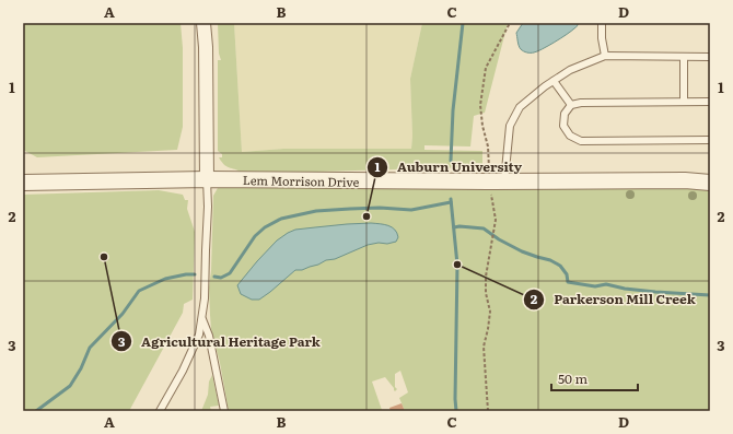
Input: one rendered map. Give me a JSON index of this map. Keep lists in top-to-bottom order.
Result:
{
  "streets": {
    "street": ["Lem Morrison Drive"]
  },
  "places": ["Auburn University", "Agricultural Heritage Park", "Parkerson Mill Creek"],
  "scale_bar": "50 m",
  "grid": {
    "columns": [
      "A",
      "B",
      "C",
      "D"
    ],
    "rows": ["1", "2", "3"]
  }
}
